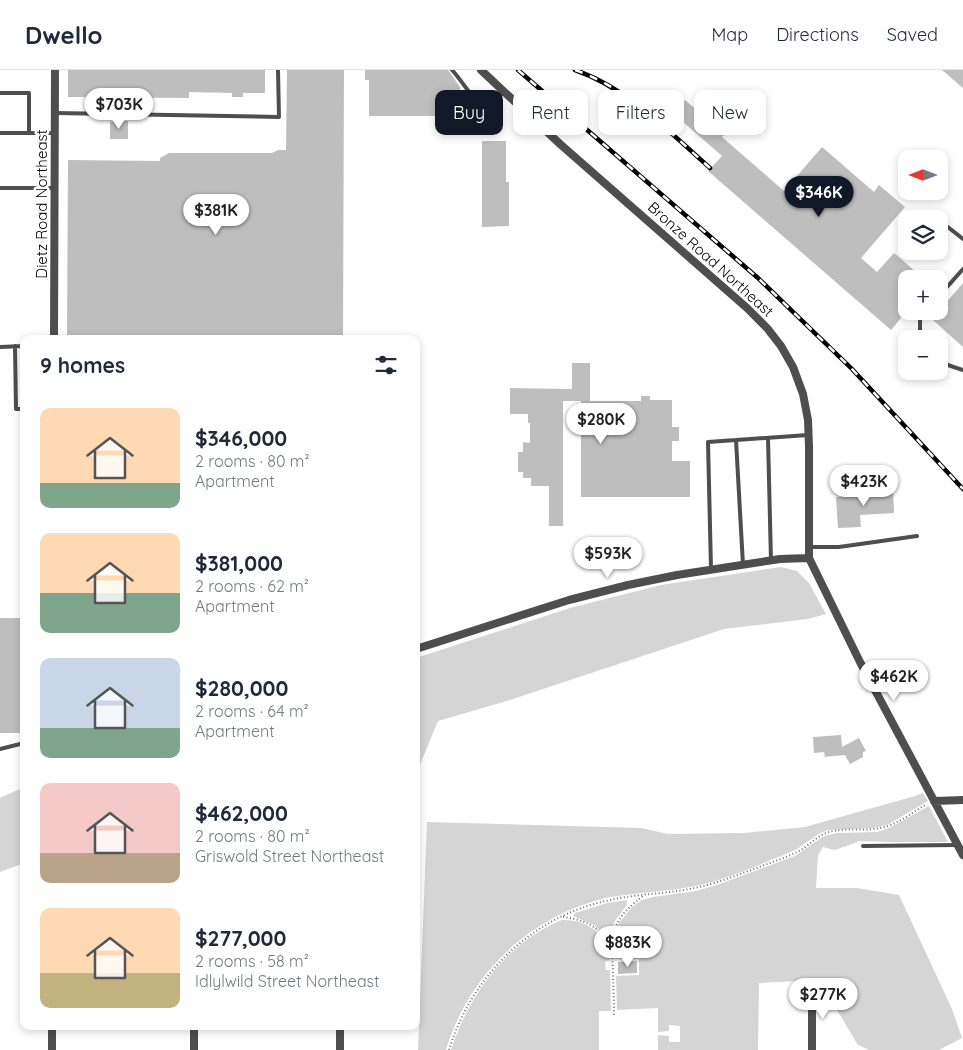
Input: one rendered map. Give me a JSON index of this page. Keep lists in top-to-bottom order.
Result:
{
  "streets": {
    "street": ["Dietz Road Northeast", "Bronze Road Northeast"]
  },
  "north": "left",
  "page": {
    "header": "Dwello",
    "nav": ["Map", "Directions", "Saved"],
    "price": [
      "$703K",
      "$346K",
      "$381K",
      "$280K",
      "$423K",
      "$593K",
      "$462K",
      "$883K",
      "$277K"
    ],
    "chip": [
      "Buy",
      "Rent",
      "Filters",
      "New"
    ],
    "map_buttons": ["+", "−"],
    "heading": "9 homes",
    "list": [
      {
        "name": "$346,000",
        "note": "2 rooms · 80 m² · Apartment"
      },
      {
        "name": "$381,000",
        "note": "2 rooms · 62 m² · Apartment"
      },
      {
        "name": "$280,000",
        "note": "2 rooms · 64 m² · Apartment"
      },
      {
        "name": "$462,000",
        "note": "2 rooms · 80 m² · Griswold Street Northeast"
      },
      {
        "name": "$277,000",
        "note": "2 rooms · 58 m² · Idlylwild Street Northeast"
      }
    ]
  }
}
